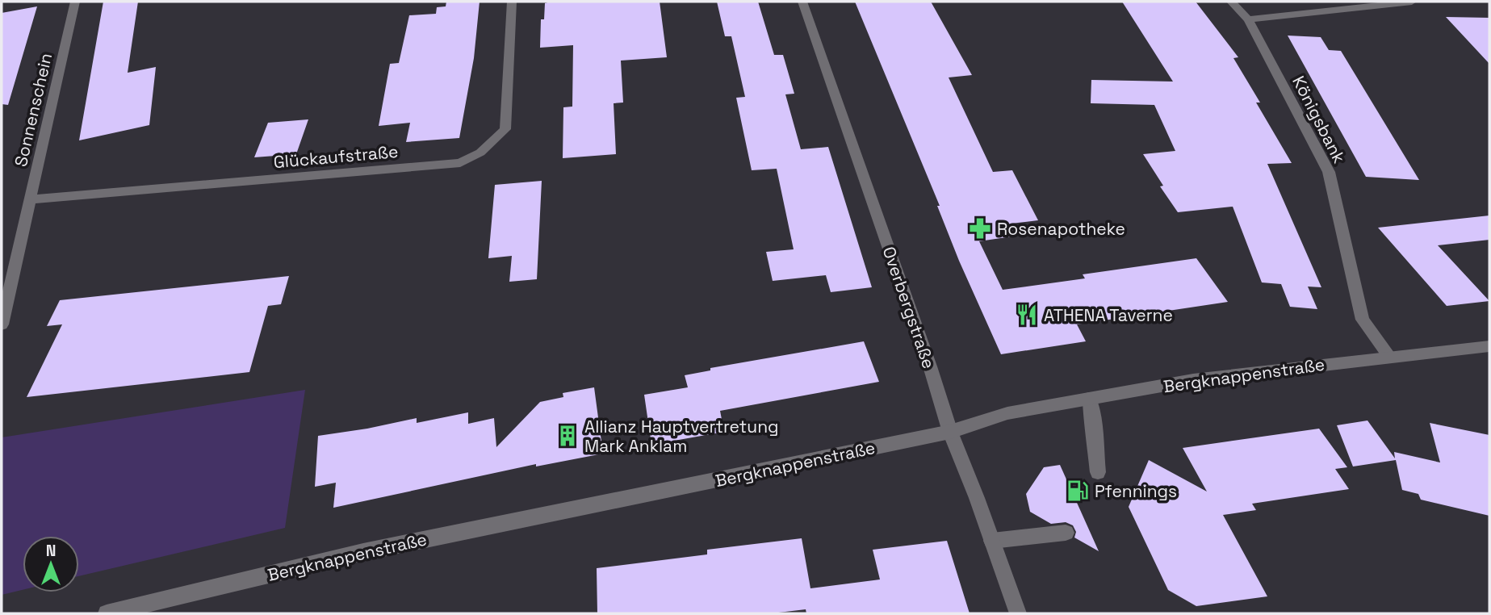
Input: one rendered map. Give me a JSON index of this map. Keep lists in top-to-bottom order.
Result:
{
  "streets": {
    "street": [
      "Sonnenschein",
      "Königsbank",
      "Glückaufstraße",
      "Overbergstraße",
      "Bergknappenstraße"
    ]
  },
  "crossings": [
    ["Sonnenschein", "Glückaufstraße"],
    ["Königsbank", "Bergknappenstraße"],
    ["Overbergstraße", "Bergknappenstraße"]
  ],
  "places": {
    "pharmacy": ["Rosenapotheke"],
    "restaurant": ["ATHENA Taverne"],
    "building": ["Allianz Hauptvertretung Mark Anklam"],
    "fuel station": ["Pfennings"]
  },
  "north": "top"
}
